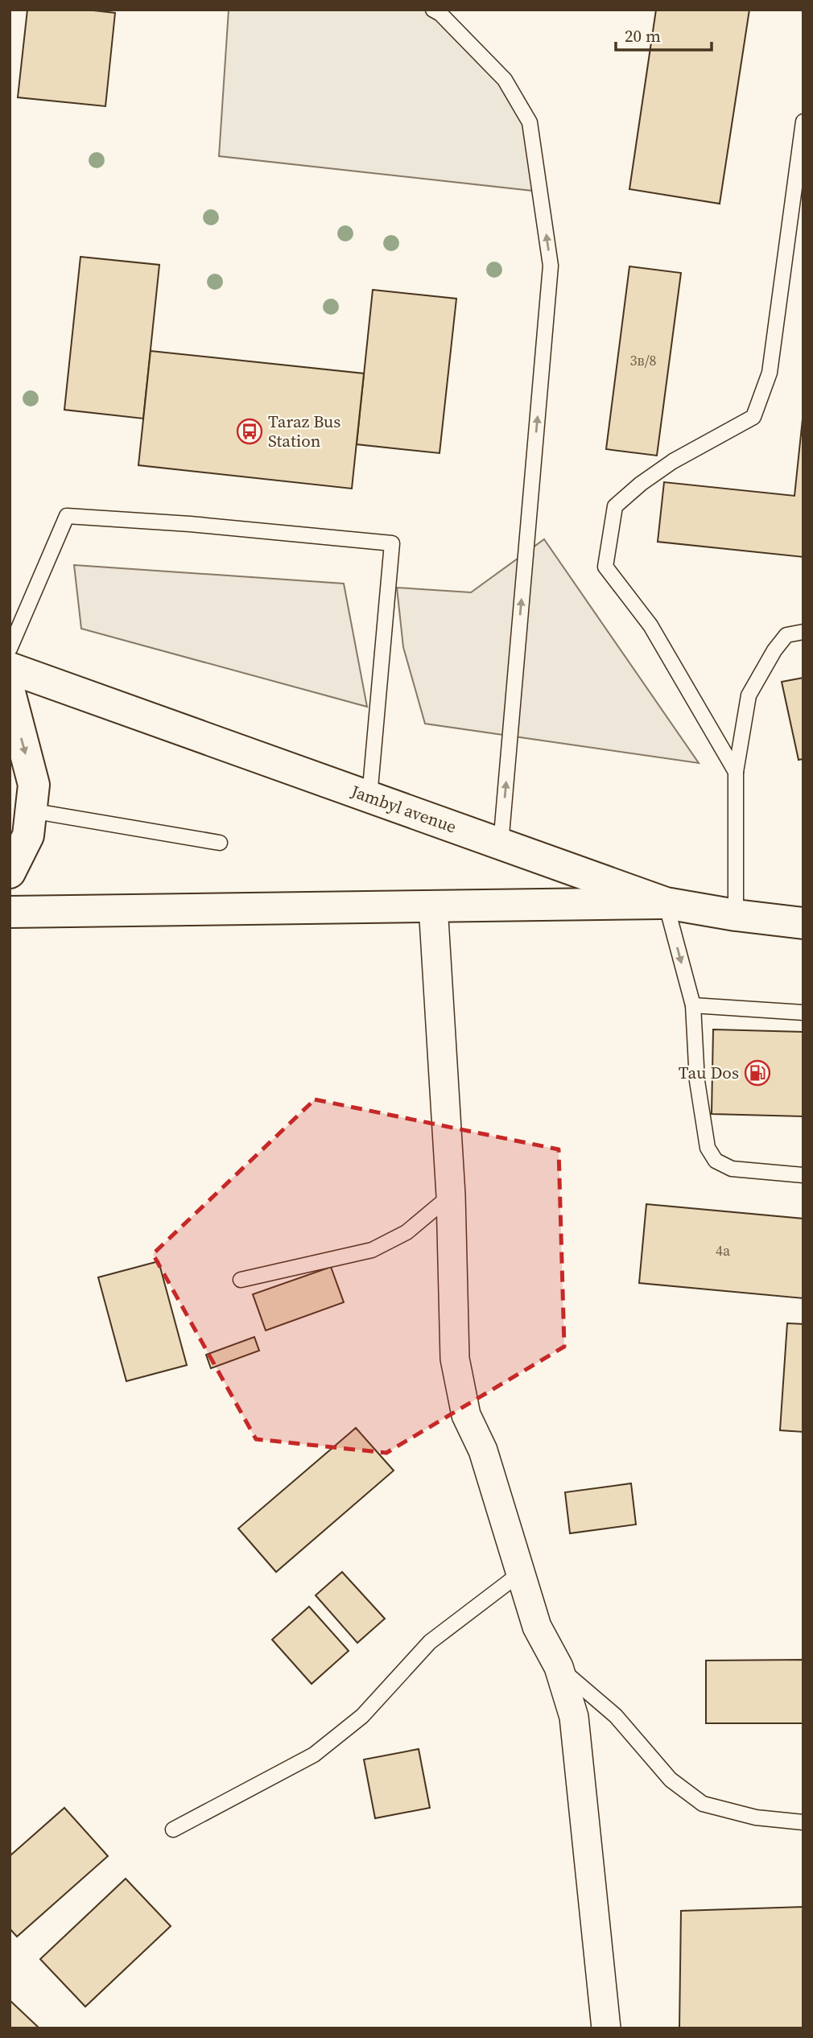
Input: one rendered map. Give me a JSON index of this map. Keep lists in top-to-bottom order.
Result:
{
  "streets": {
    "main road": ["Jambyl avenue"]
  },
  "places": {
    "bus stop": ["Taraz Bus Station"],
    "fuel station": ["Tau Dos"]
  },
  "house_numbers": ["3в/8", "4а"],
  "scale_bar": "20 m"
}
